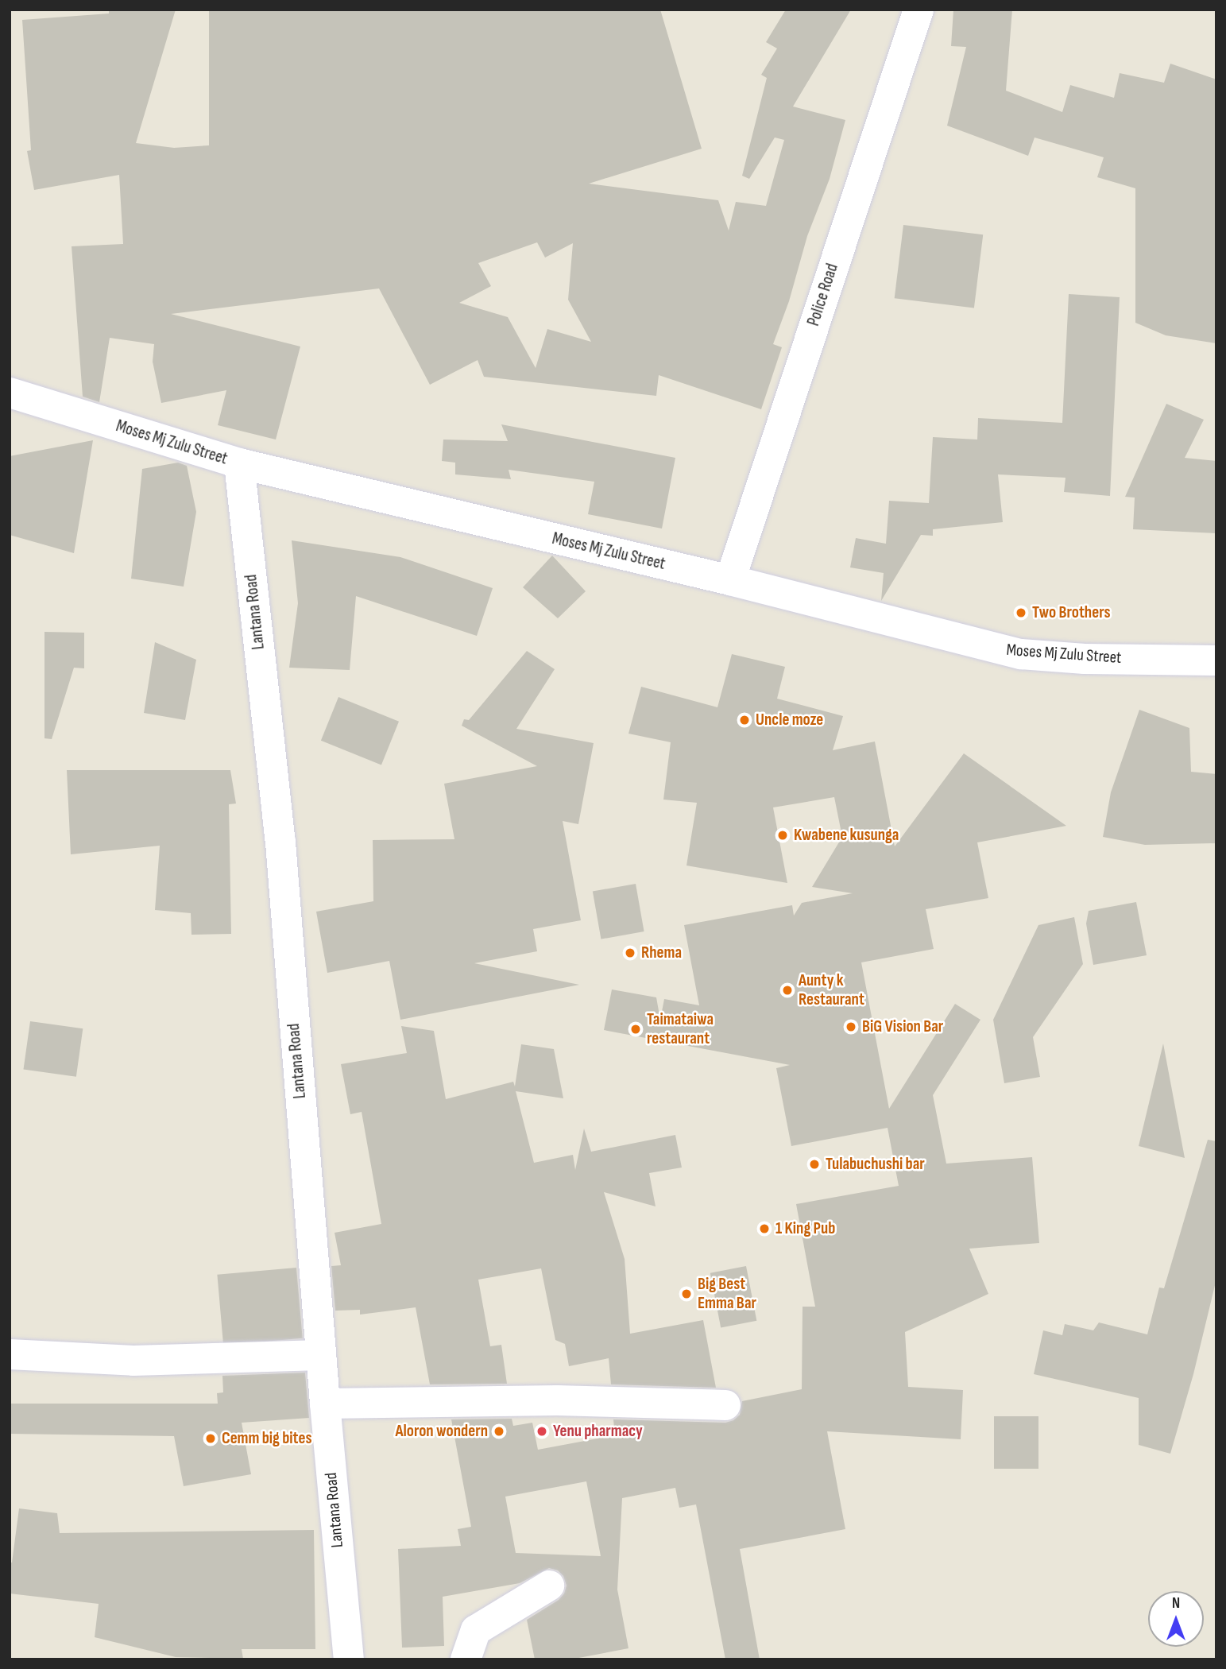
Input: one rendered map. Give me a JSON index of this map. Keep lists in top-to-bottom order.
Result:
{
  "streets": {
    "street": ["Police Road", "Moses Mj Zulu Street", "Lantana Road"]
  },
  "crossings": [
    ["Police Road", "Moses Mj Zulu Street"],
    ["Moses Mj Zulu Street", "Lantana Road"]
  ],
  "places": [
    "Two Brothers",
    "Uncle moze",
    "Kwabene kusunga",
    "Rhema",
    "Aunty k Restaurant",
    "BiG Vision Bar",
    "Taimataiwa restaurant",
    "Tulabuchushi bar",
    "1 King Pub",
    "Big Best Emma Bar",
    "Aloron wondern",
    "Yenu pharmacy",
    "Cemm big bites"
  ],
  "north": "top"
}
